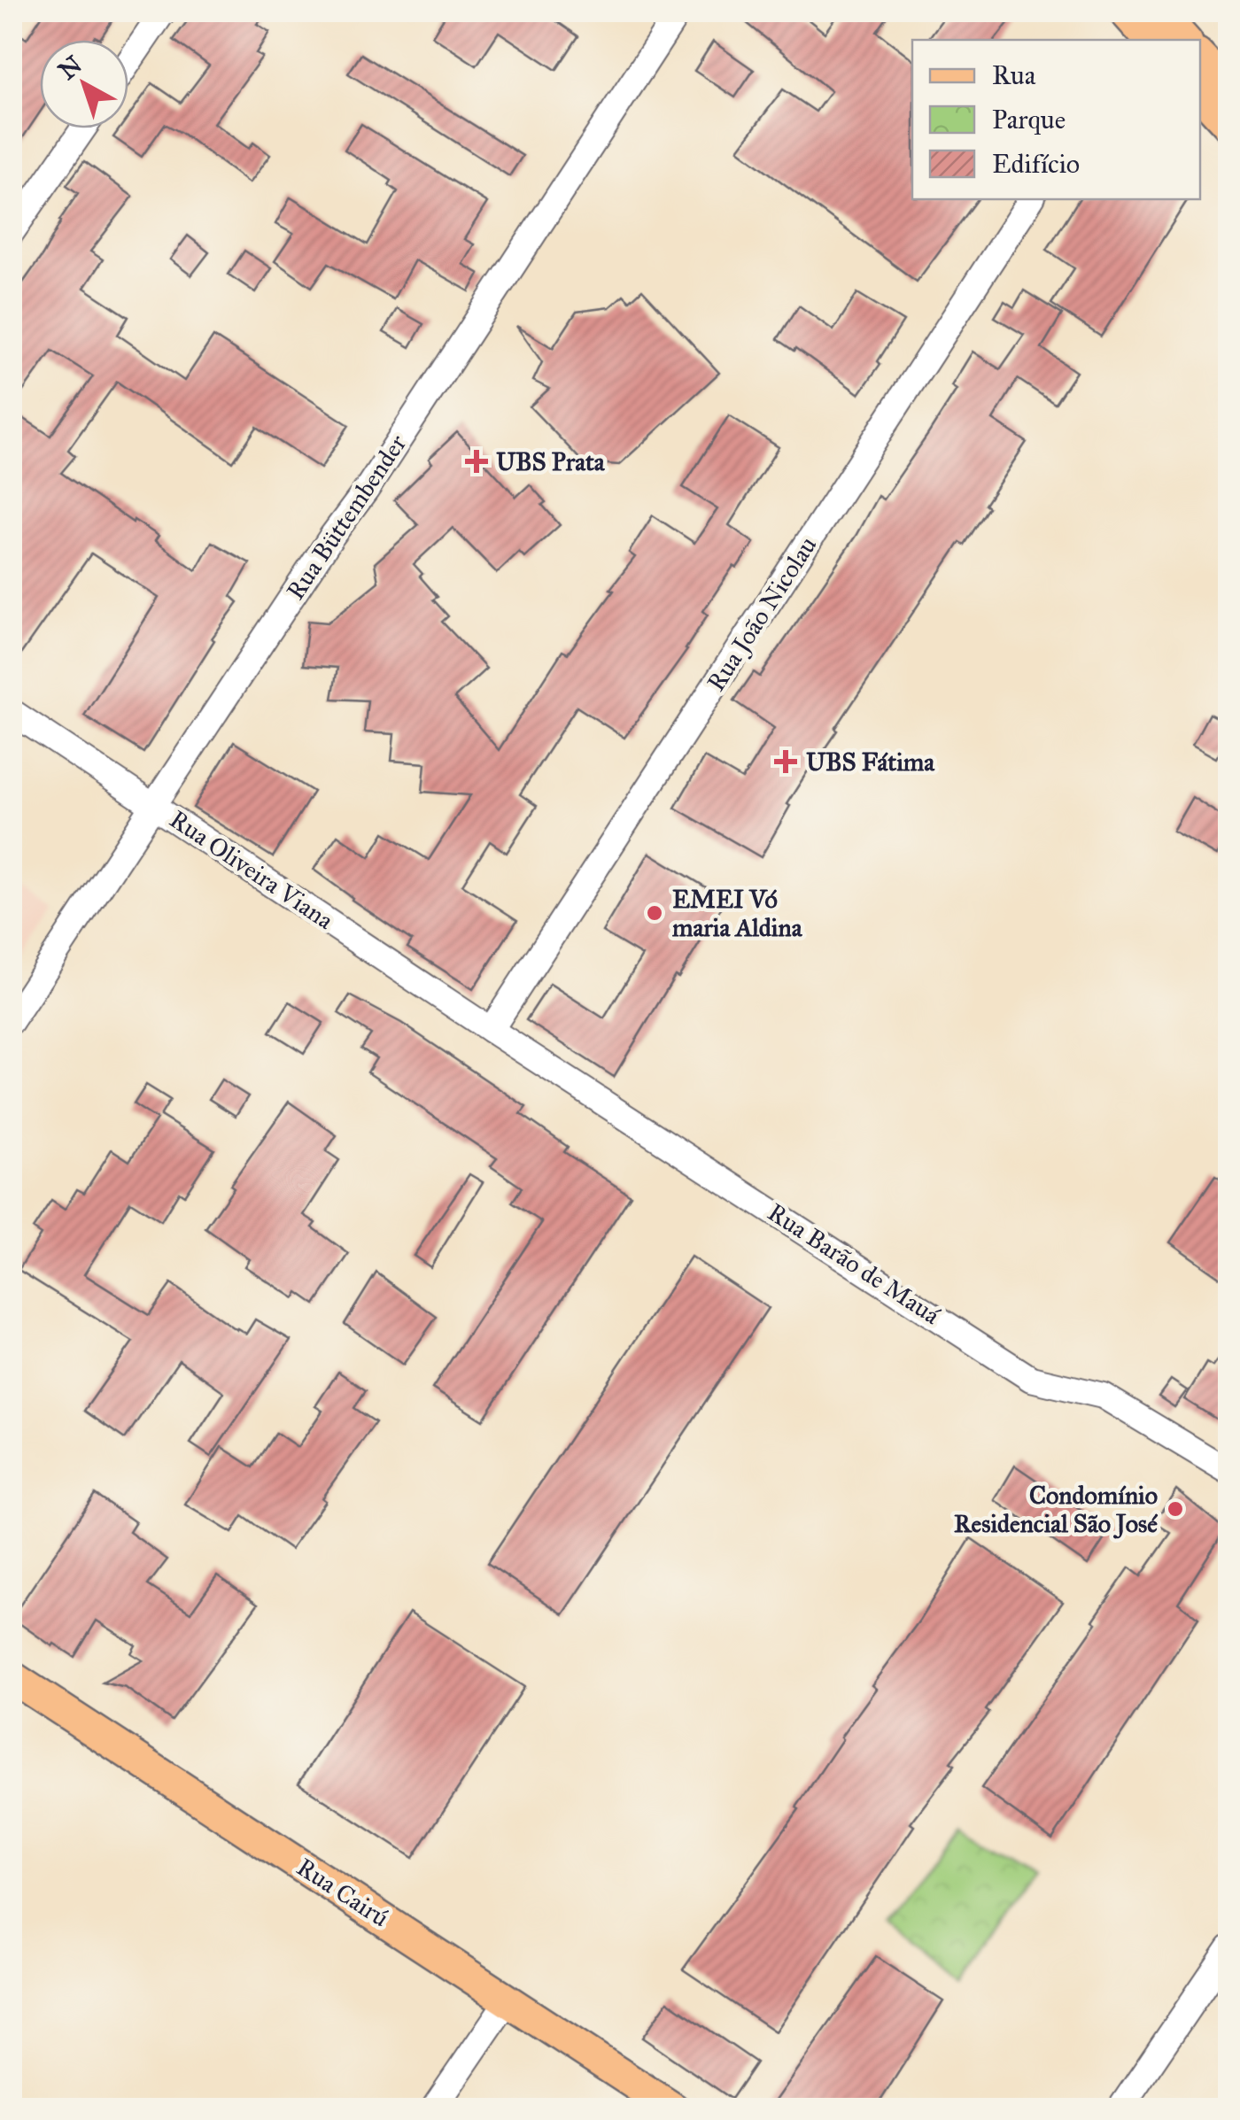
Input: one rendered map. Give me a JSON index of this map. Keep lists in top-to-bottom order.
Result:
{
  "streets": {
    "main road": ["Rua Cairú"],
    "street": [
      "Rua Büttembender",
      "Rua João Nicolau",
      "Rua Oliveira Viana",
      "Rua Barão de Mauá"
    ]
  },
  "crossings": [
    ["Rua Büttembender", "Rua Oliveira Viana"],
    ["Rua João Nicolau", "Rua Oliveira Viana"],
    ["Rua João Nicolau", "Rua Barão de Mauá"],
    ["Rua Oliveira Viana", "Rua Barão de Mauá"]
  ],
  "places": {
    "health": ["UBS Prata", "UBS Fátima"],
    "other": ["EMEI Vó maria Aldina", "Condomínio Residencial São José"]
  },
  "legend": ["Rua", "Parque", "Edifício"],
  "north": "top left"
}
